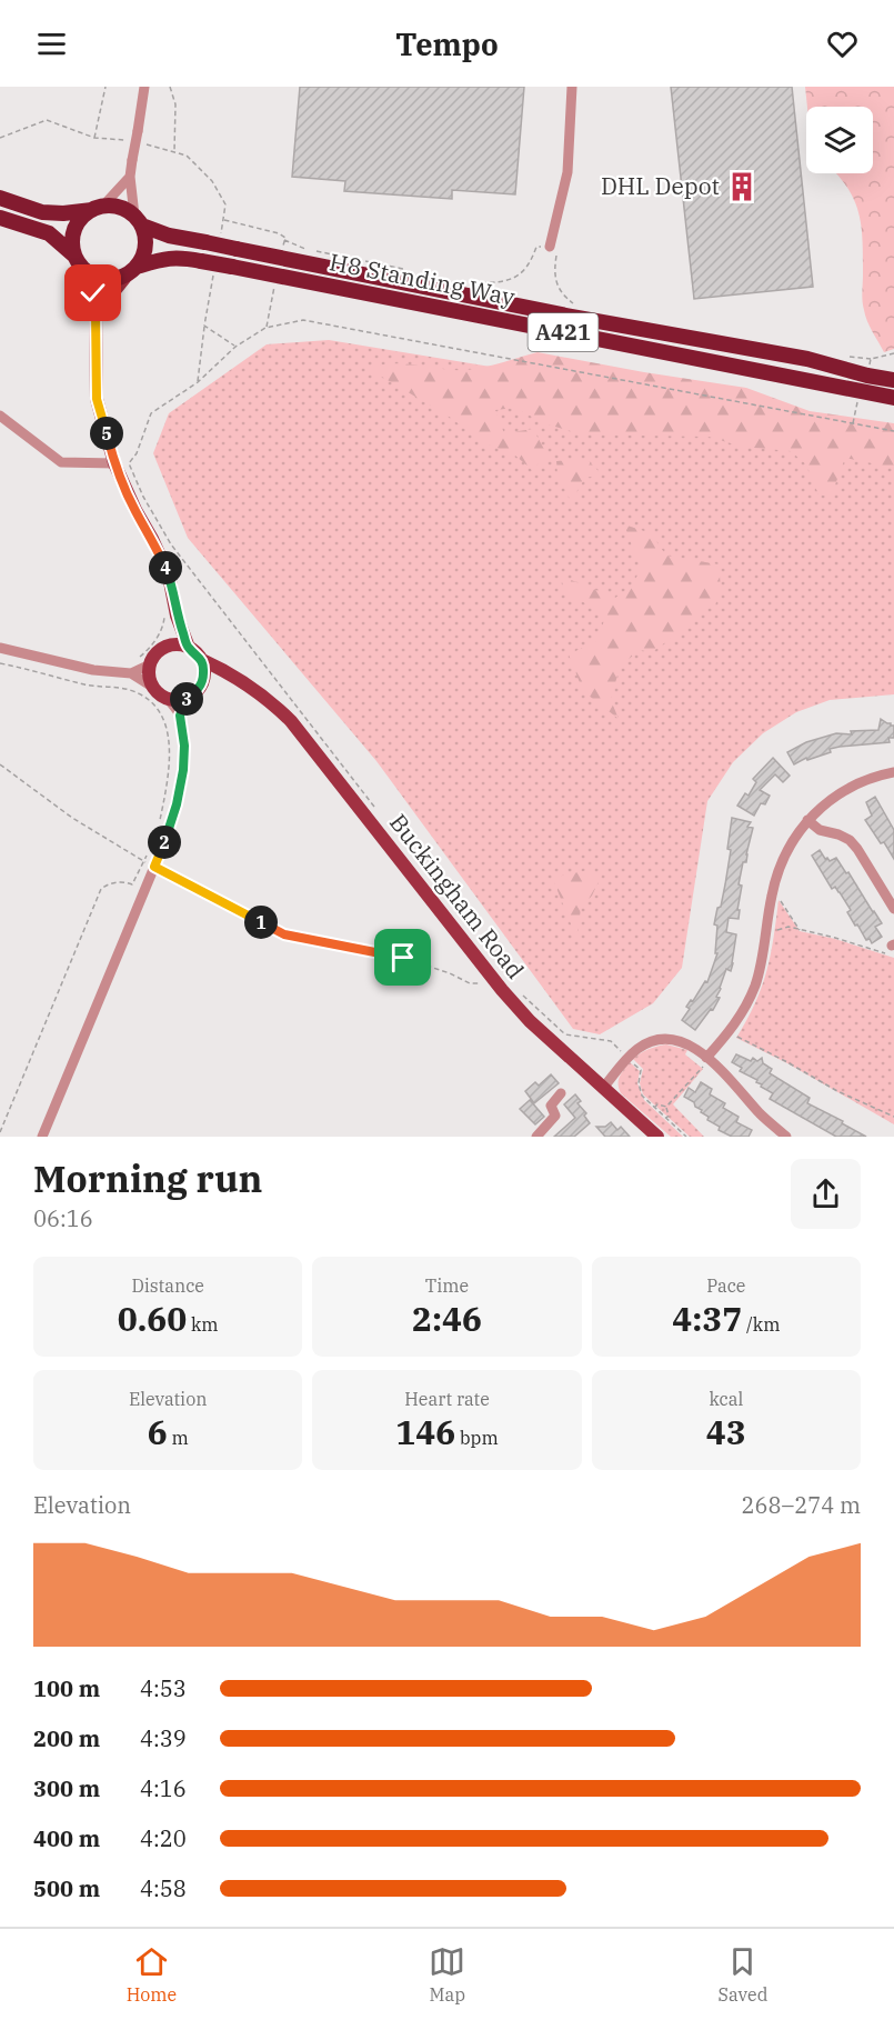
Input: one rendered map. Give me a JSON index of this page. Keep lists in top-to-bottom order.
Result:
{
  "streets": {
    "highway": ["H8 Standing Way", "A421"],
    "main road": ["Buckingham Road"]
  },
  "crossings": [
    ["H8 Standing Way", "A421"]
  ],
  "places": {
    "building": ["DHL Depot"]
  },
  "page": {
    "header": "Tempo",
    "pins": [
      "5",
      "4",
      "3",
      "2",
      "1"
    ],
    "heading": ["Morning run", "06:16"],
    "stats": [
      ["Distance", "0.60 km"],
      ["Time", "2:46"],
      ["Pace", "4:37 /km"],
      ["Elevation", "6 m"],
      ["Heart rate", "146 bpm"],
      ["kcal", "43"]
    ],
    "chart": ["Elevation", "268–274 m"],
    "list": [
      {
        "name": "100 m",
        "note": "4:53"
      },
      {
        "name": "200 m",
        "note": "4:39"
      },
      {
        "name": "300 m",
        "note": "4:16"
      },
      {
        "name": "400 m",
        "note": "4:20"
      },
      {
        "name": "500 m",
        "note": "4:58"
      }
    ],
    "tabs": ["Home", "Map", "Saved"]
  }
}
